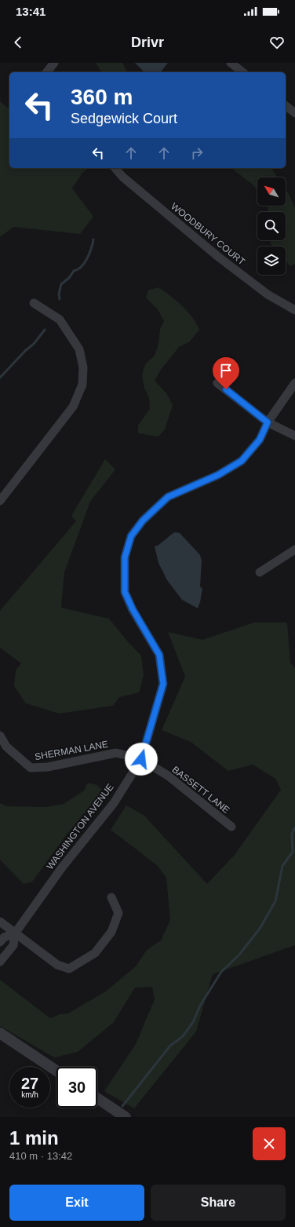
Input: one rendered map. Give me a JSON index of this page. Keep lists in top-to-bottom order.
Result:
{
  "streets": {
    "street": [
      "WOODBURY COURT",
      "SHERMAN LANE",
      "BASSETT LANE",
      "WASHINGTON AVENUE"
    ]
  },
  "crossings": [
    ["SHERMAN LANE", "BASSETT LANE"],
    ["SHERMAN LANE", "WASHINGTON AVENUE"],
    ["BASSETT LANE", "WASHINGTON AVENUE"]
  ],
  "north": "top left",
  "page": {
    "status": "13:41",
    "header": "Drivr",
    "turn": ["360 m", "Sedgewick Court"],
    "speed": "27 km/h",
    "limit": "30",
    "heading": ["1 min", "410 m · 13:42"],
    "buttons": ["Exit", "Share"]
  }
}
